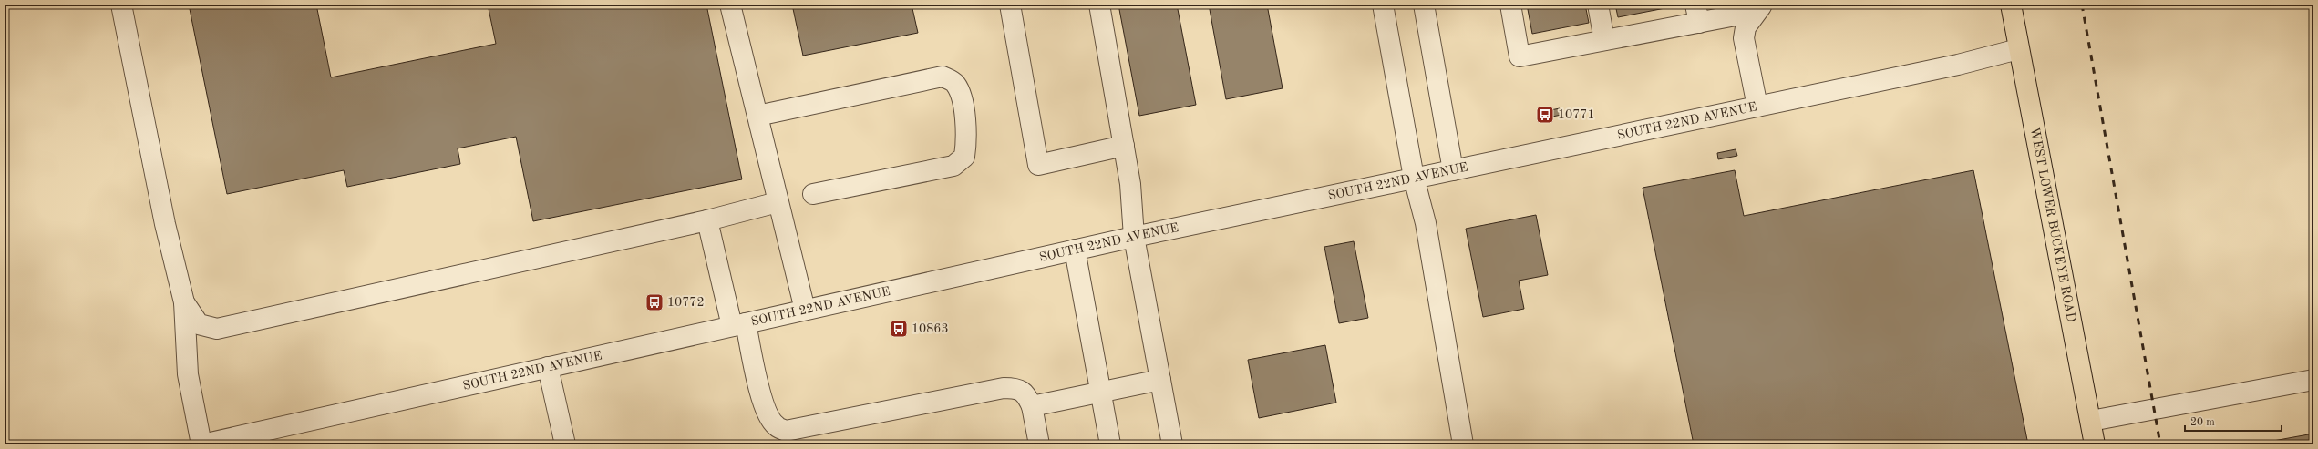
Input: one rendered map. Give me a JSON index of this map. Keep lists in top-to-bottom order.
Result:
{
  "streets": {
    "main road": ["WEST LOWER BUCKEYE ROAD"],
    "street": ["SOUTH 22ND AVENUE"]
  },
  "crossings": [
    ["SOUTH 22ND AVENUE", "WEST LOWER BUCKEYE ROAD"]
  ],
  "places": {
    "bus stop": ["10771", "10772", "10863"]
  },
  "scale_bar": "20 m"
}
